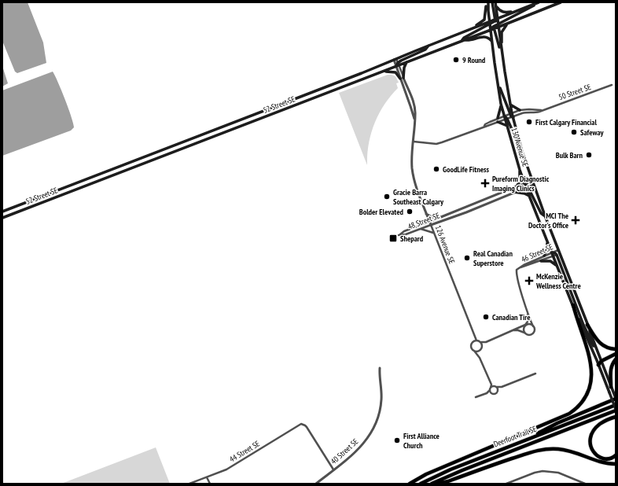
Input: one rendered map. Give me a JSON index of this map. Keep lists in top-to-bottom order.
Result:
{
  "streets": {
    "highway": ["Deerfoot Trail SE"],
    "main road": ["52 Street SE", "130 Avenue SE"],
    "street": [
      "50 Street SE",
      "48 Street SE",
      "126 Avenue SE",
      "46 Street SE",
      "44 Street SE",
      "40 Street SE"
    ]
  },
  "crossings": [
    ["50 Street SE", "130 Avenue SE"],
    ["50 Street SE", "126 Avenue SE"],
    ["52 Street SE", "126 Avenue SE"],
    ["130 Avenue SE", "48 Street SE"],
    ["130 Avenue SE", "46 Street SE"],
    ["130 Avenue SE", "Deerfoot Trail SE"],
    ["48 Street SE", "126 Avenue SE"],
    ["44 Street SE", "40 Street SE"]
  ],
  "places": {
    "other": [
      "9 Round",
      "First Calgary Financial",
      "Safeway",
      "Bulk Barn",
      "GoodLife Fitness",
      "Gracie Barra Southeast Calgary",
      "Bolder Elevated",
      "Real Canadian Superstore",
      "Canadian Tire",
      "First Alliance Church"
    ],
    "health": ["Pureform Diagnostic Imaging Clinics", "MCI The Doctor's Office", "McKenzie Wellness Centre"],
    "transit": ["Shepard"]
  }
}
